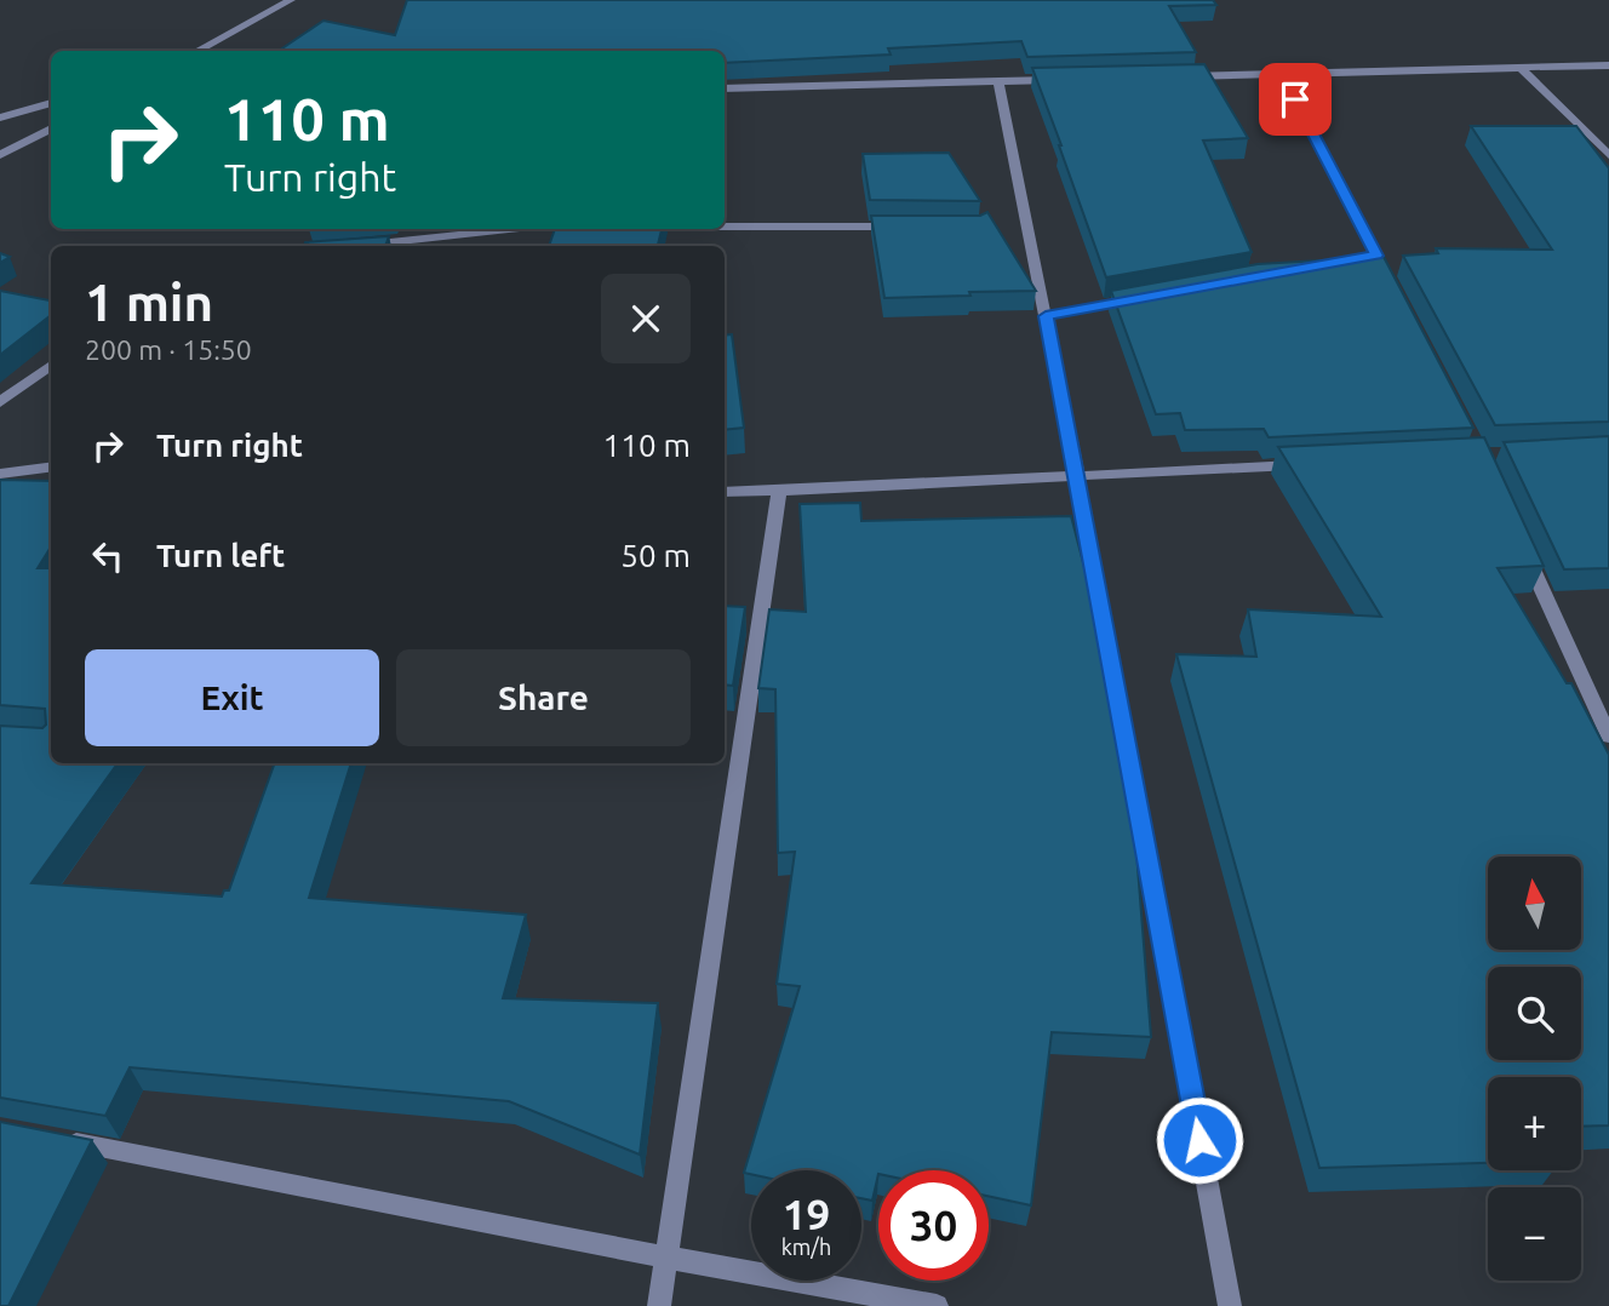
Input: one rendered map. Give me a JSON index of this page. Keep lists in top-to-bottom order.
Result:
{
  "north": "top",
  "page": {
    "turn": ["110 m", "Turn right"],
    "heading": ["1 min", "200 m · 15:50"],
    "list": [
      {
        "name": "Turn right",
        "value": "110 m"
      },
      {
        "name": "Turn left",
        "value": "50 m"
      }
    ],
    "buttons": ["Exit", "Share"],
    "map_buttons": ["+", "−"],
    "speed": "19 km/h",
    "limit": "30"
  }
}
